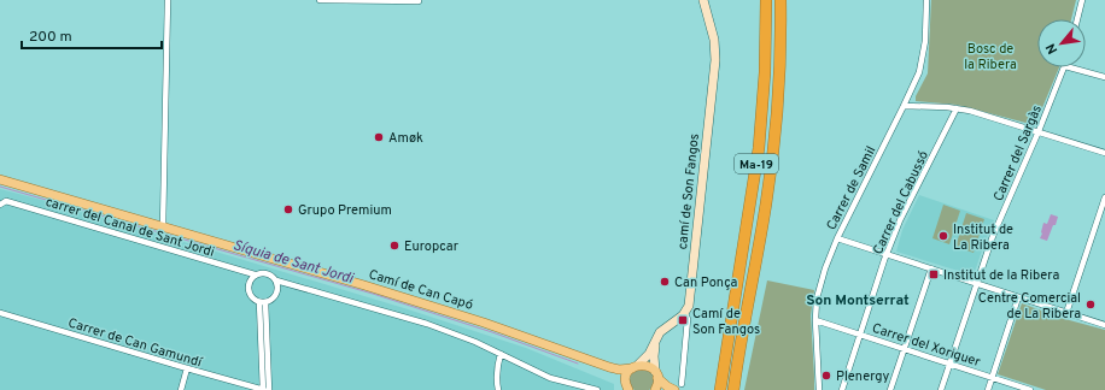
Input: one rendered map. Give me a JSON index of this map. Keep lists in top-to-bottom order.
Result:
{
  "streets": {
    "highway": ["Ma-19"],
    "main road": ["Camí de Can Capó"],
    "street": [
      "Carrer del Sargàs",
      "Carrer de Samil",
      "camí de Son Fangos",
      "Carrer del Cabussó",
      "carrer del Canal de Sant Jordi",
      "Carrer de Can Gamundí",
      "Carrer del Xoriguer"
    ]
  },
  "crossings": [
    ["Carrer del Sargàs", "Carrer del Xoriguer"],
    ["Carrer de Samil", "Carrer del Xoriguer"],
    ["Carrer del Cabussó", "Carrer del Xoriguer"]
  ],
  "districts": ["Son Montserrat"],
  "water": ["Síquia de Sant Jordi"],
  "parks": ["Bosc de la Ribera"],
  "places": {
    "other": [
      "Amøk",
      "Grupo Premium",
      "Institut de La Ribera",
      "Europcar",
      "Can Ponça",
      "Centre Comercial de La Ribera",
      "Plenergy"
    ],
    "transit": ["Institut de la Ribera", "Camí de Son Fangos"]
  },
  "scale_bar": "200 m",
  "north": "bottom left"
}
